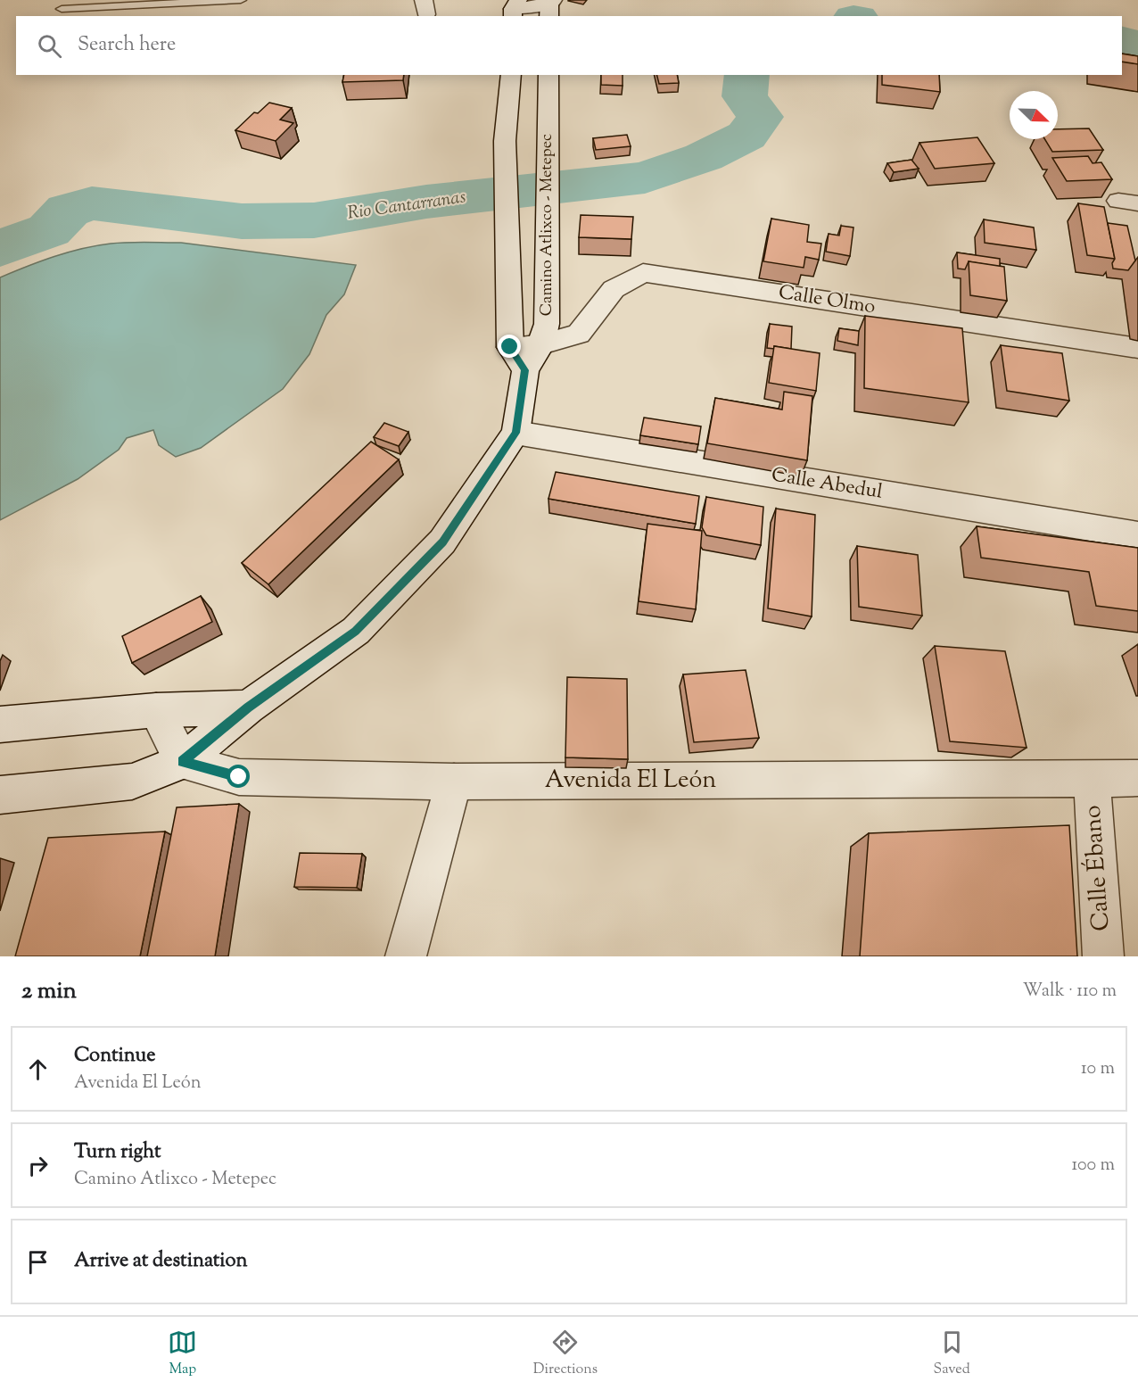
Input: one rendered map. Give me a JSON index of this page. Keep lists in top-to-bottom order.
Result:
{
  "streets": {
    "street": [
      "Camino Atlixco - Metepec",
      "Calle Olmo",
      "Calle Abedul",
      "Avenida El León",
      "Calle Ébano"
    ]
  },
  "crossings": [
    ["Camino Atlixco - Metepec", "Calle Olmo"],
    ["Camino Atlixco - Metepec", "Calle Abedul"],
    ["Camino Atlixco - Metepec", "Avenida El León"],
    ["Avenida El León", "Calle Ébano"]
  ],
  "water": ["Rio Cantarranas"],
  "north": "bottom right",
  "page": {
    "search": "Search here",
    "heading": ["2 min", "Walk · 110 m"],
    "list": [
      ["Continue", "Avenida El León", "10 m"],
      ["Turn right", "Camino Atlixco - Metepec", "100 m"],
      "Arrive at destination"
    ],
    "nav": ["Map", "Directions", "Saved"]
  }
}
